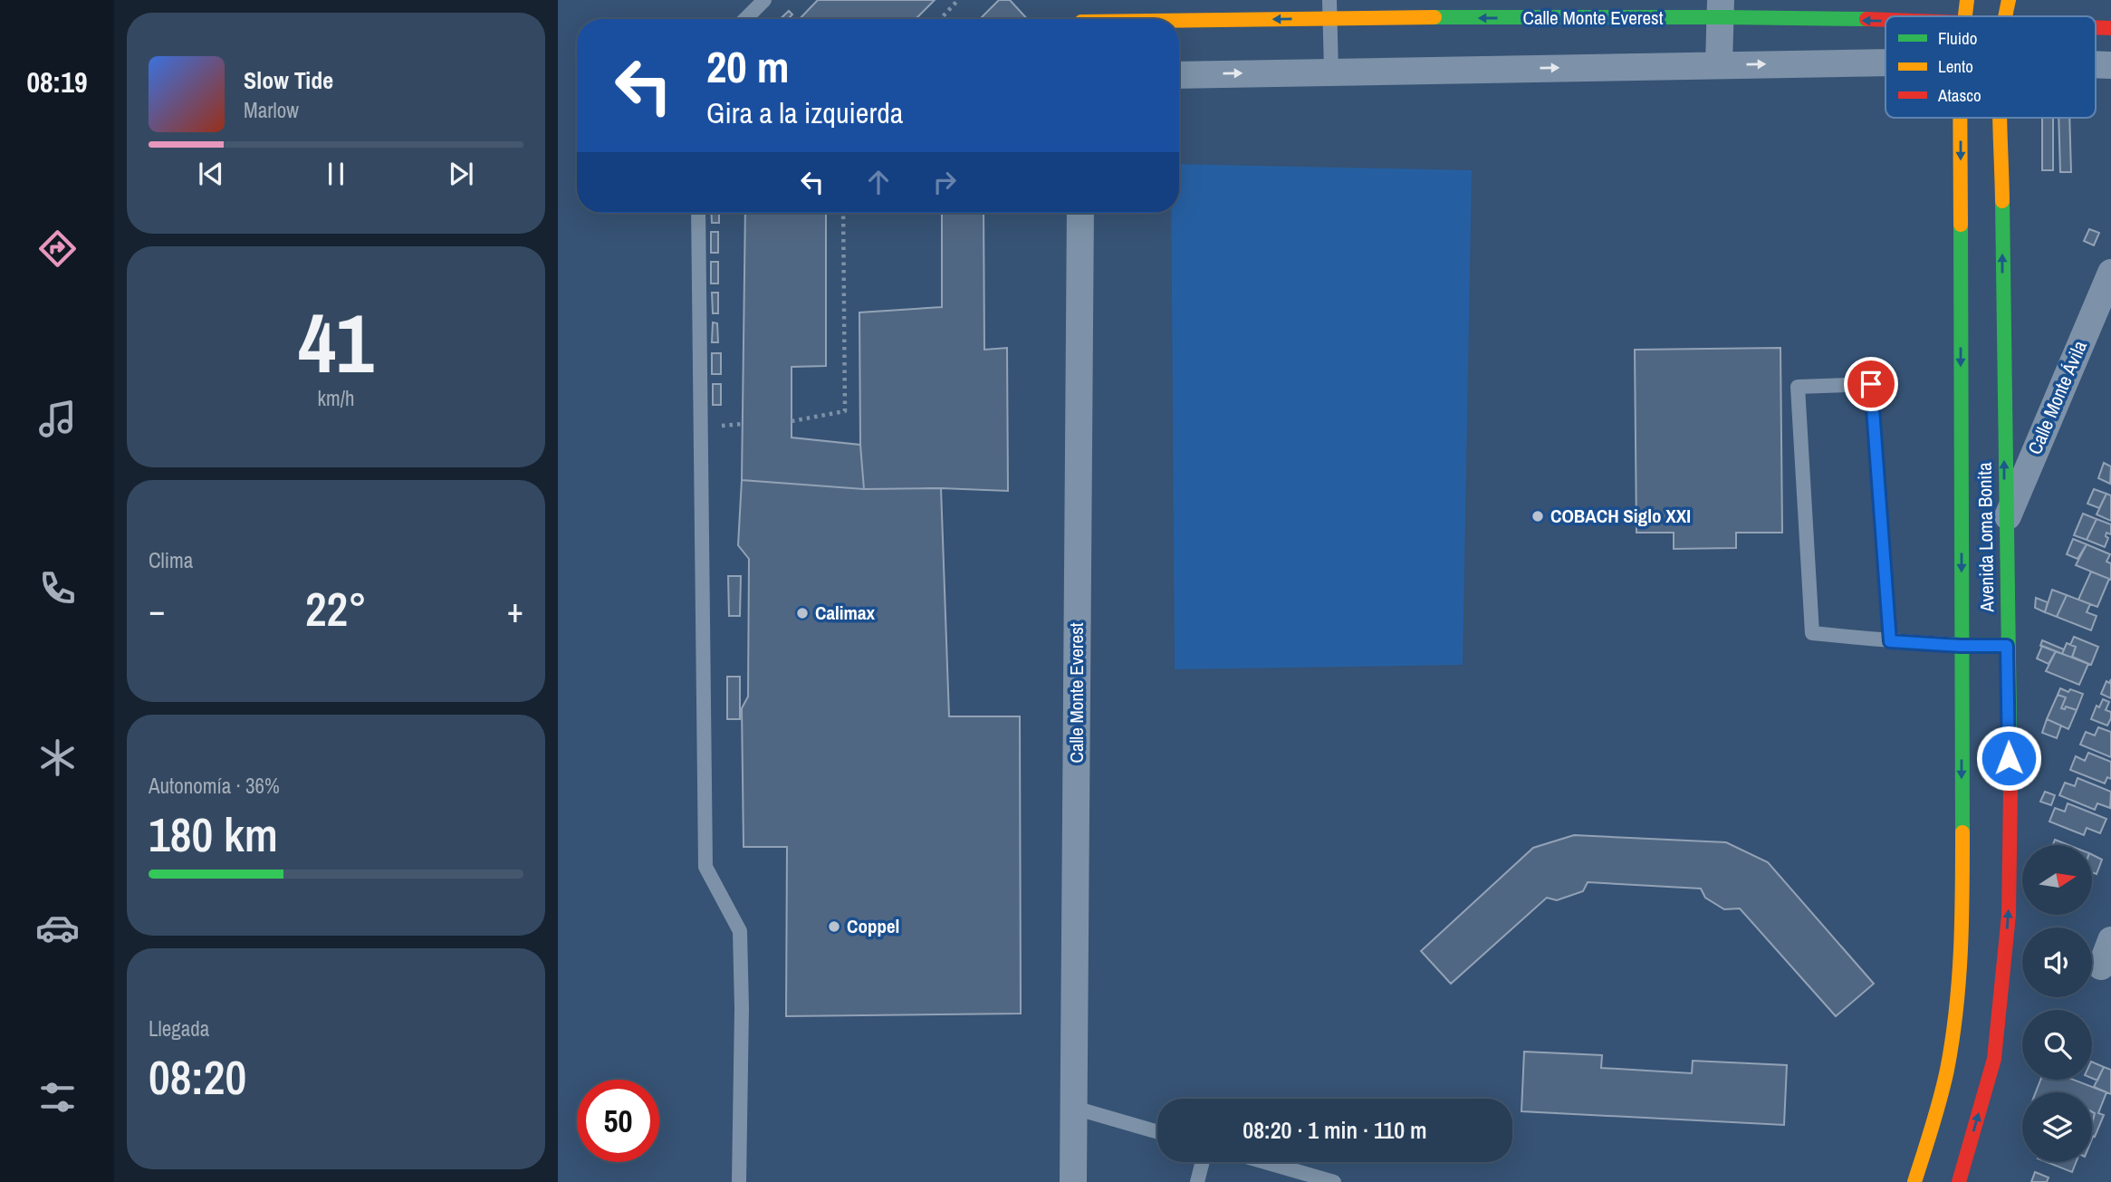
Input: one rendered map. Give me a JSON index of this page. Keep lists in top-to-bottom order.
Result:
{
  "streets": {
    "main road": ["Calle Monte Everest", "Avenida Loma Bonita"],
    "street": ["Calle Monte Ávila"]
  },
  "crossings": [
    ["Calle Monte Ávila", "Avenida Loma Bonita"]
  ],
  "one_way": ["Calle Monte Everest"],
  "places": ["COBACH Siglo XXI", "Calimax", "Coppel"],
  "legend": ["Fluido", "Lento", "Atasco"],
  "north": "right",
  "page": {
    "tabs": "08:19",
    "turn": ["20 m", "Gira a la izquierda"],
    "song": ["Slow Tide", "Marlow"],
    "tile": [
      ["41", "km/h"],
      "Clima",
      ["Autonomía · 36%", "180 km"],
      ["Llegada", "08:20"]
    ],
    "heat": ["−", "22°", "+"],
    "limit": "50",
    "trip": "08:20 · 1 min · 110 m"
  }
}
